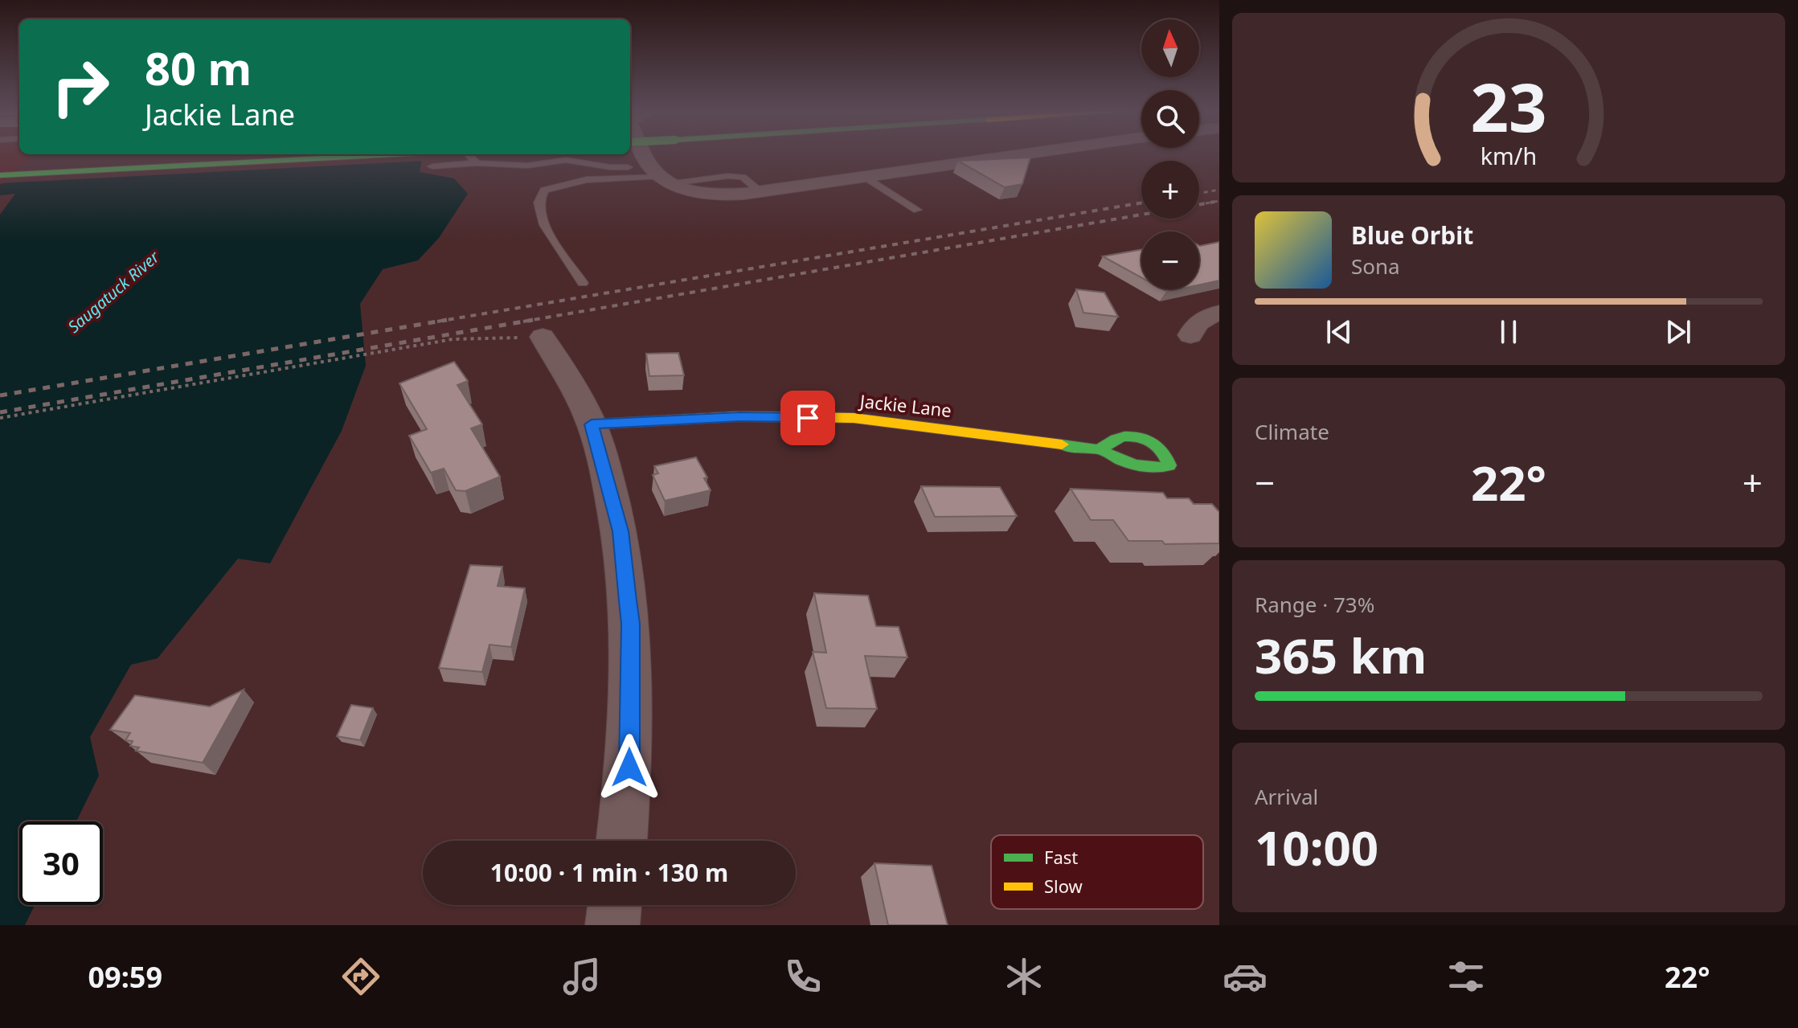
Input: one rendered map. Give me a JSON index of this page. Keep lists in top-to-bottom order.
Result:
{
  "streets": {
    "main road": ["Jackie Lane"]
  },
  "water": ["Saugatuck River"],
  "legend": ["Fast", "Slow"],
  "north": "top",
  "page": {
    "map_buttons": ["+", "−"],
    "turn": ["80 m", "Jackie Lane"],
    "song": ["Blue Orbit", "Sona"],
    "tile": [
      "Climate",
      ["Range · 73%", "365 km"],
      ["Arrival", "10:00"]
    ],
    "heat": ["−", "22°", "+"],
    "limit": "30",
    "trip": "10:00 · 1 min · 130 m",
    "tabs": ["09:59", "22°"],
    "gauge": ["23", "km/h"]
  }
}
